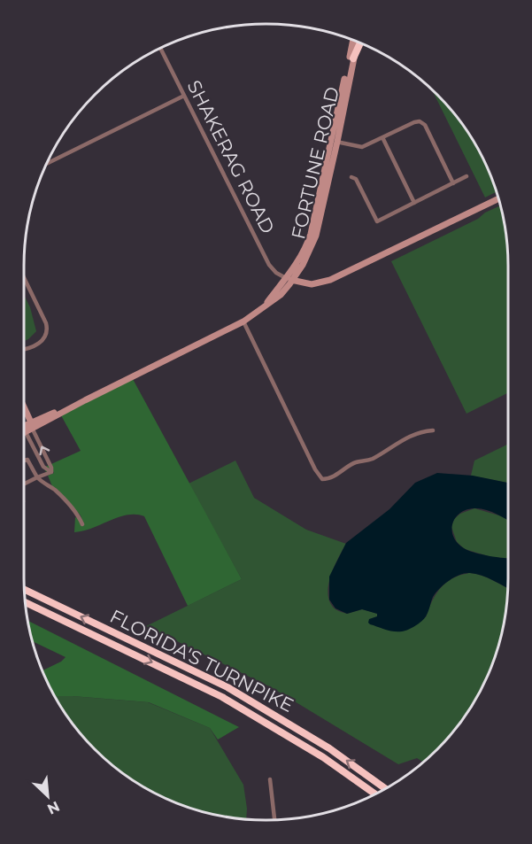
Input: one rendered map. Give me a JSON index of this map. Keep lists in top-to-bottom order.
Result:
{
  "streets": {
    "highway": ["FLORIDA'S TURNPIKE"],
    "main road": ["FORTUNE ROAD"],
    "street": ["SHAKERAG ROAD"]
  },
  "crossings": [
    ["SHAKERAG ROAD", "FORTUNE ROAD"]
  ],
  "north": "bottom right"
}
